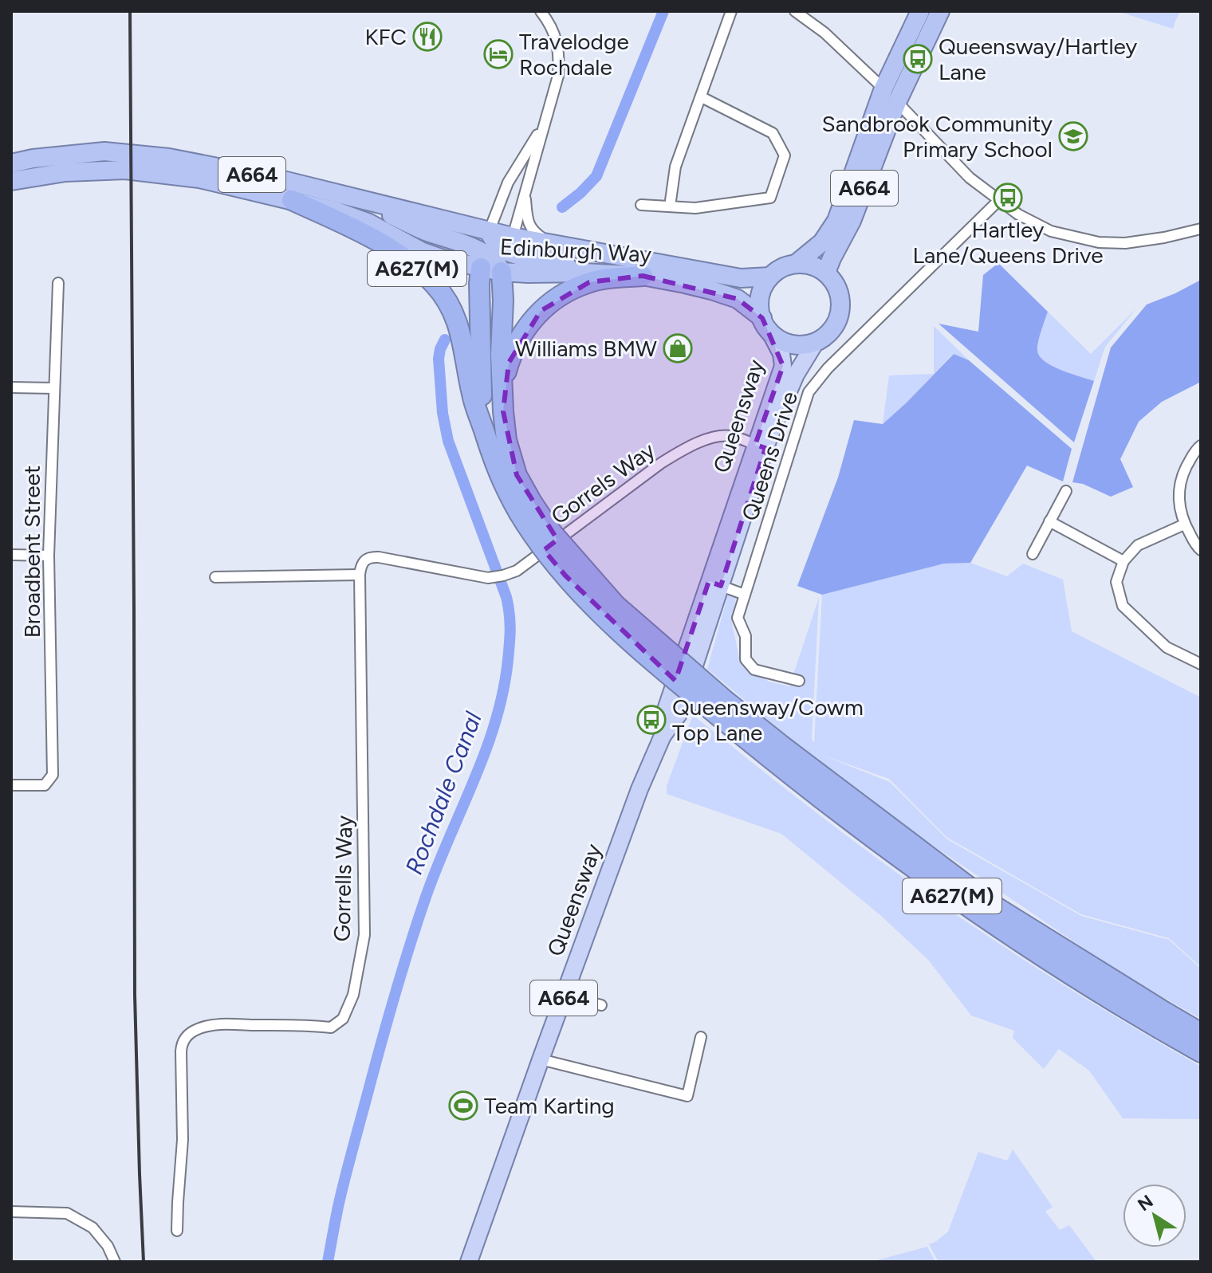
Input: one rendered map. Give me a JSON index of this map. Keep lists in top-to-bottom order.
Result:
{
  "streets": {
    "highway": ["A664", "Edinburgh Way", "A627(M)"],
    "main road": ["Queensway"],
    "street": [
      "Queens Drive",
      "Gorrels Way",
      "Broadbent Street",
      "Gorrells Way"
    ]
  },
  "crossings": [
    ["A664", "Edinburgh Way"],
    ["A664", "Queensway"],
    ["Edinburgh Way", "A627(M)"],
    ["Edinburgh Way", "Queensway"],
    ["Queensway", "Gorrels Way"],
    ["Gorrels Way", "Gorrells Way"]
  ],
  "water": ["Rochdale Canal"],
  "places": {
    "restaurant": ["KFC"],
    "hotel": ["Travelodge Rochdale"],
    "bus stop": ["Queensway/Hartley Lane", "Hartley Lane/Queens Drive", "Queensway/Cowm Top Lane"],
    "school or university": ["Sandbrook Community Primary School"],
    "shop": ["Williams BMW"],
    "sports": ["Team Karting"]
  },
  "north": "top left"
}
